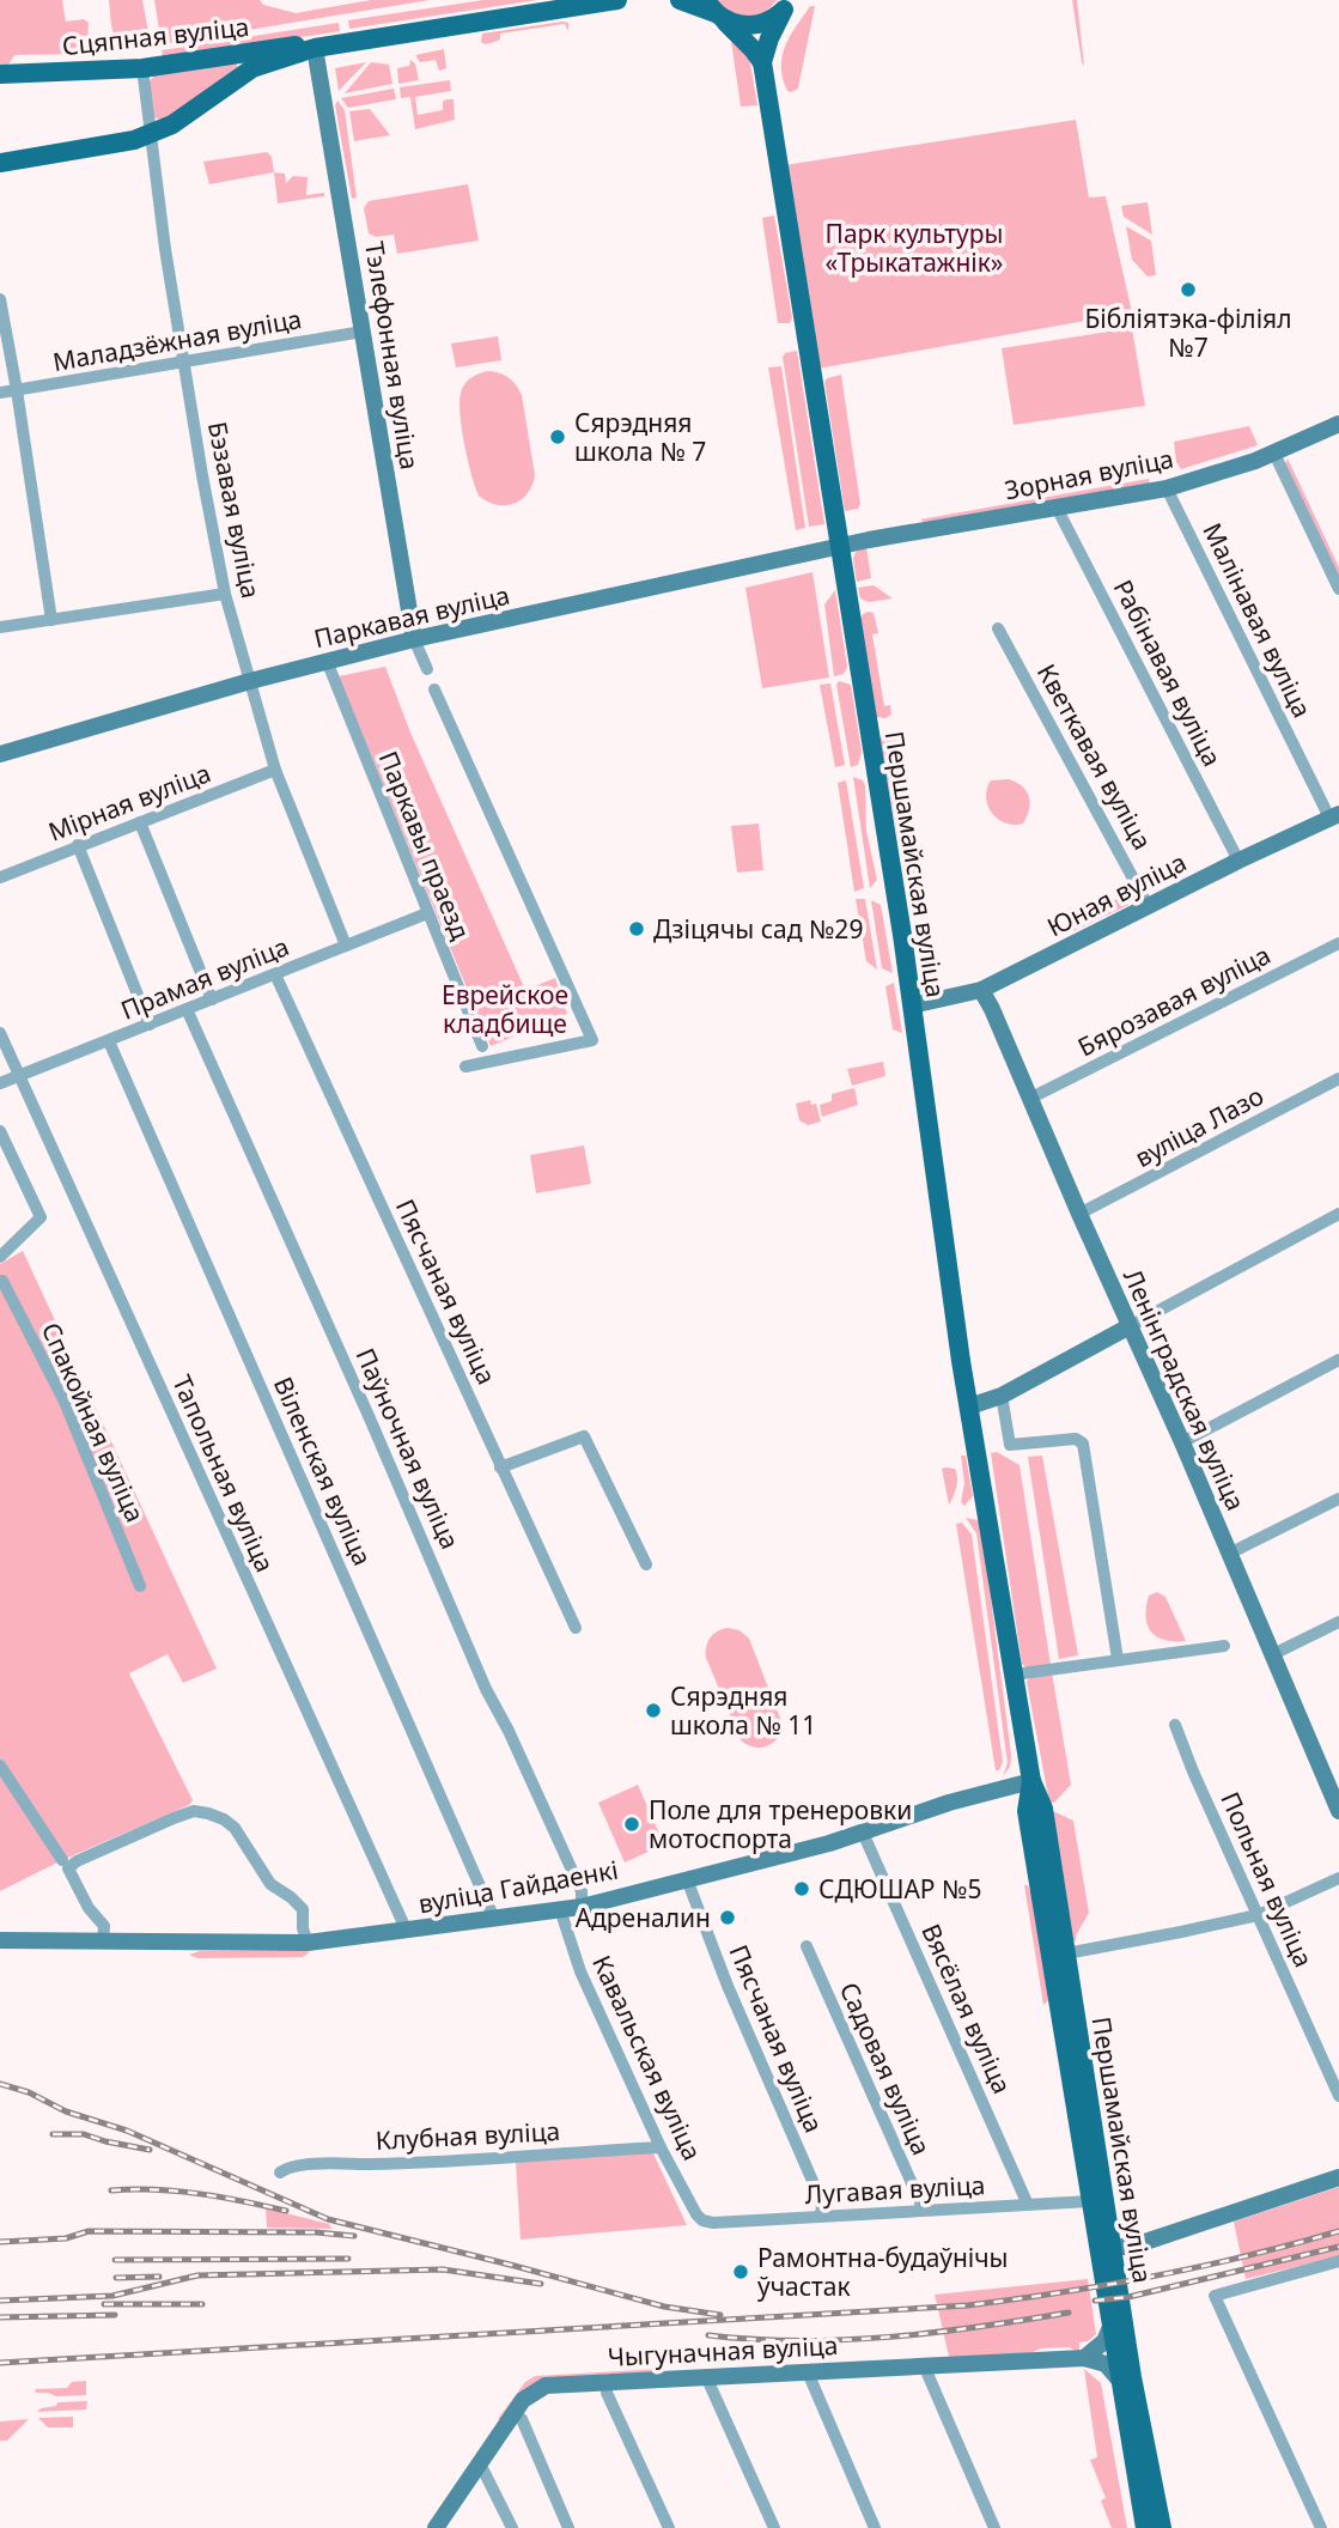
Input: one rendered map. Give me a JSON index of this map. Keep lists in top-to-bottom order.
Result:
{
  "streets": {
    "main road": ["Сцяпная вуліца", "Першамайская вуліца"],
    "street": [
      "Маладзёжная вуліца",
      "Тэлефонная вуліца",
      "Зорная вуліца",
      "Бэзавая вуліца",
      "Паркавая вуліца",
      "Малінавая вуліца",
      "Рабінавая вуліца",
      "Кветкавая вуліца",
      "Мірная вуліца",
      "Паркавы праезд",
      "Юная вуліца",
      "Прамая вуліца",
      "Бярозавая вуліца",
      "вуліца Лазо",
      "Пясчаная вуліца",
      "Ленінградская вуліца",
      "Спакойная вуліца",
      "Паўночная вуліца",
      "Віленская вуліца",
      "Тапольная вуліца",
      "Польная вуліца",
      "вуліца Гайдаенкі",
      "Вясёлая вуліца",
      "Кавальская вуліца",
      "Садовая вуліца",
      "Клубная вуліца",
      "Лугавая вуліца",
      "Чыгуначная вуліца"
    ]
  },
  "crossings": [
    ["Сцяпная вуліца", "Тэлефонная вуліца"],
    ["Сцяпная вуліца", "Бэзавая вуліца"],
    ["Маладзёжная вуліца", "Тэлефонная вуліца"],
    ["Маладзёжная вуліца", "Бэзавая вуліца"],
    ["Тэлефонная вуліца", "Паркавая вуліца"],
    ["Зорная вуліца", "Паркавая вуліца"],
    ["Зорная вуліца", "Малінавая вуліца"],
    ["Зорная вуліца", "Рабінавая вуліца"],
    ["Зорная вуліца", "Першамайская вуліца"],
    ["Бэзавая вуліца", "Паркавая вуліца"],
    ["Бэзавая вуліца", "Мірная вуліца"],
    ["Бэзавая вуліца", "Прамая вуліца"],
    ["Паркавая вуліца", "Паркавы праезд"],
    ["Паркавая вуліца", "Першамайская вуліца"],
    ["Малінавая вуліца", "Юная вуліца"],
    ["Рабінавая вуліца", "Юная вуліца"],
    ["Кветкавая вуліца", "Юная вуліца"],
    ["Паркавы праезд", "Прамая вуліца"],
    ["Першамайская вуліца", "Юная вуліца"],
    ["Першамайская вуліца", "вуліца Гайдаенкі"],
    ["Першамайская вуліца", "Лугавая вуліца"],
    ["Юная вуліца", "Ленінградская вуліца"],
    ["Прамая вуліца", "Пясчаная вуліца"],
    ["Прамая вуліца", "Паўночная вуліца"],
    ["Прамая вуліца", "Віленская вуліца"],
    ["Прамая вуліца", "Тапольная вуліца"],
    ["Бярозавая вуліца", "Ленінградская вуліца"],
    ["вуліца Лазо", "Ленінградская вуліца"],
    ["Пясчаная вуліца", "вуліца Гайдаенкі"],
    ["Пясчаная вуліца", "Лугавая вуліца"],
    ["Паўночная вуліца", "вуліца Гайдаенкі"],
    ["Віленская вуліца", "вуліца Гайдаенкі"],
    ["Тапольная вуліца", "вуліца Гайдаенкі"],
    ["вуліца Гайдаенкі", "Вясёлая вуліца"],
    ["вуліца Гайдаенкі", "Кавальская вуліца"],
    ["Вясёлая вуліца", "Лугавая вуліца"],
    ["Кавальская вуліца", "Клубная вуліца"],
    ["Кавальская вуліца", "Лугавая вуліца"],
    ["Садовая вуліца", "Лугавая вуліца"]
  ],
  "parks": ["Парк культуры «Трыкатажнік»", "Еврейское кладбище"],
  "places": [
    "Бібліятэка-філіял №7",
    "Сярэдняя школа № 7",
    "Дзіцячы сад №29",
    "Сярэдняя школа № 11",
    "Поле для тренеровки мотоспорта",
    "СДЮШАР №5",
    "Адреналин",
    "Рамонтна-будаўнічы ўчастак"
  ]
}
